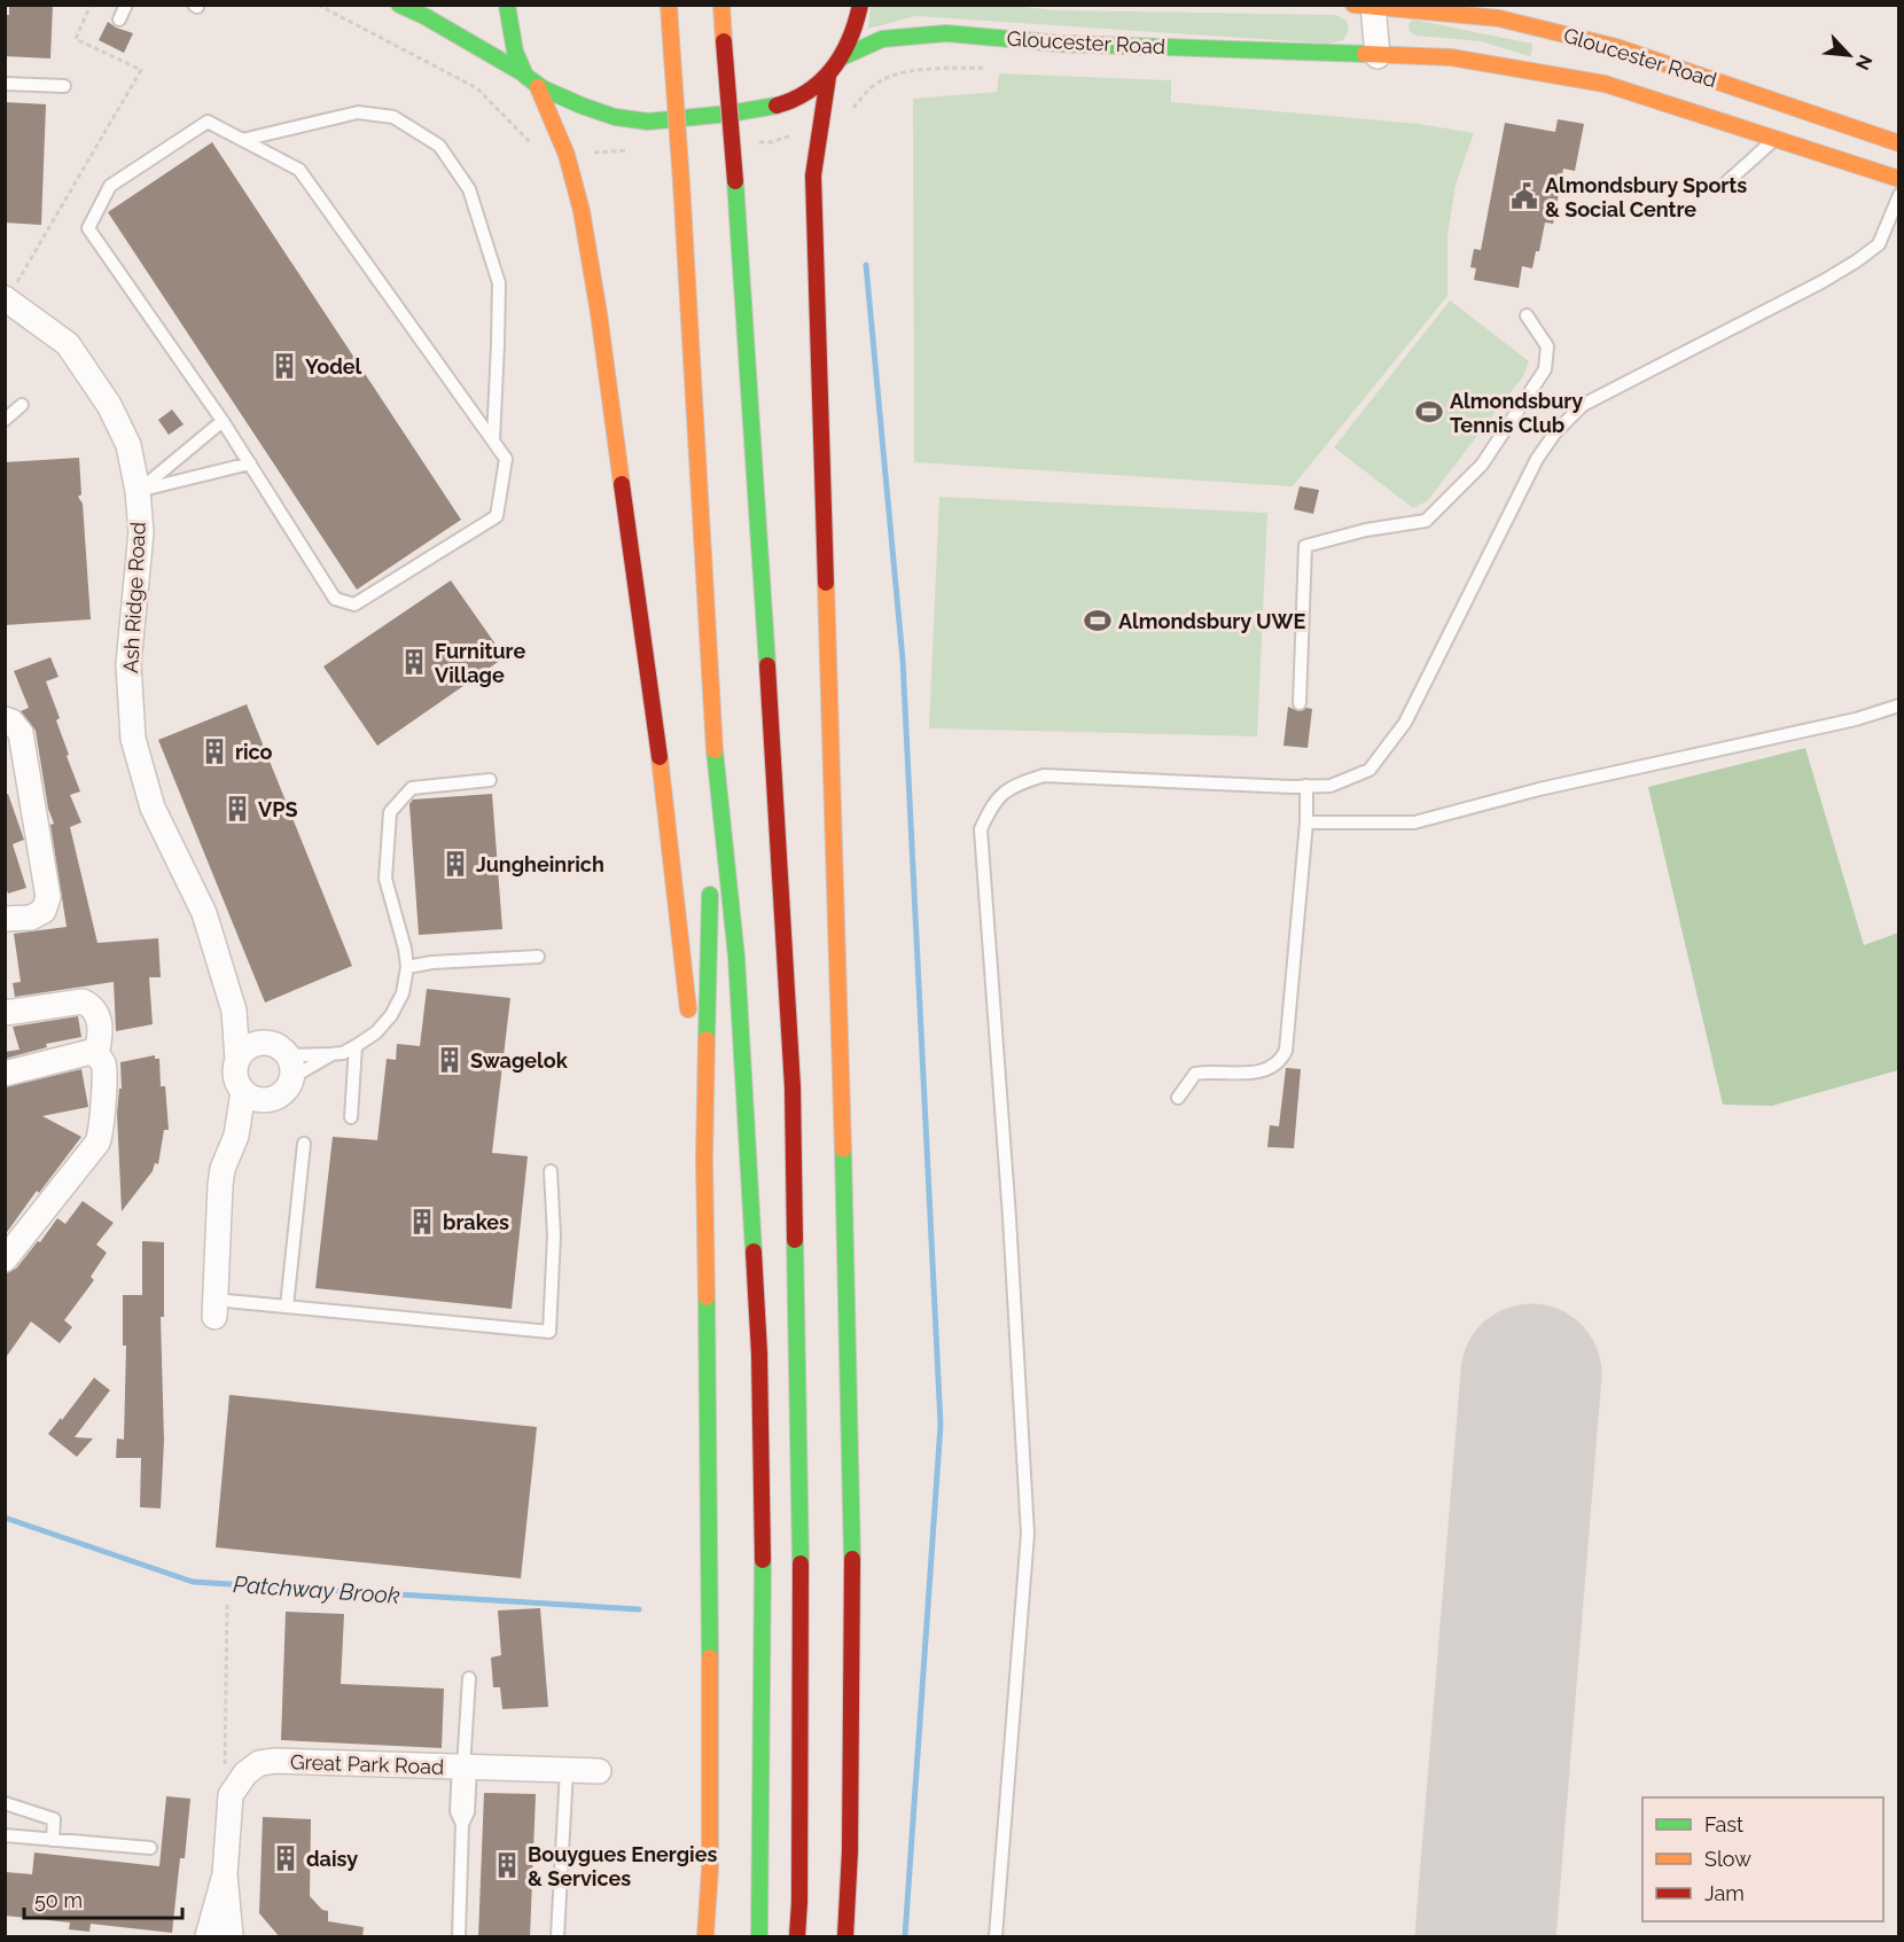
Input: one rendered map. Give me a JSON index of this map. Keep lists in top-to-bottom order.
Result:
{
  "streets": {
    "main road": ["Gloucester Road"],
    "street": ["Ash Ridge Road", "Great Park Road"]
  },
  "water": ["Patchway Brook"],
  "places": {
    "public building": ["Almondsbury Sports & Social Centre"],
    "building": [
      "Yodel",
      "Furniture Village",
      "rico",
      "VPS",
      "Jungheinrich",
      "Swagelok",
      "brakes",
      "daisy",
      "Bouygues Energies & Services"
    ],
    "sports": ["Almondsbury Tennis Club", "Almondsbury UWE"]
  },
  "legend": ["Fast", "Slow", "Jam"],
  "scale_bar": "50 m",
  "north": "bottom right"
}
